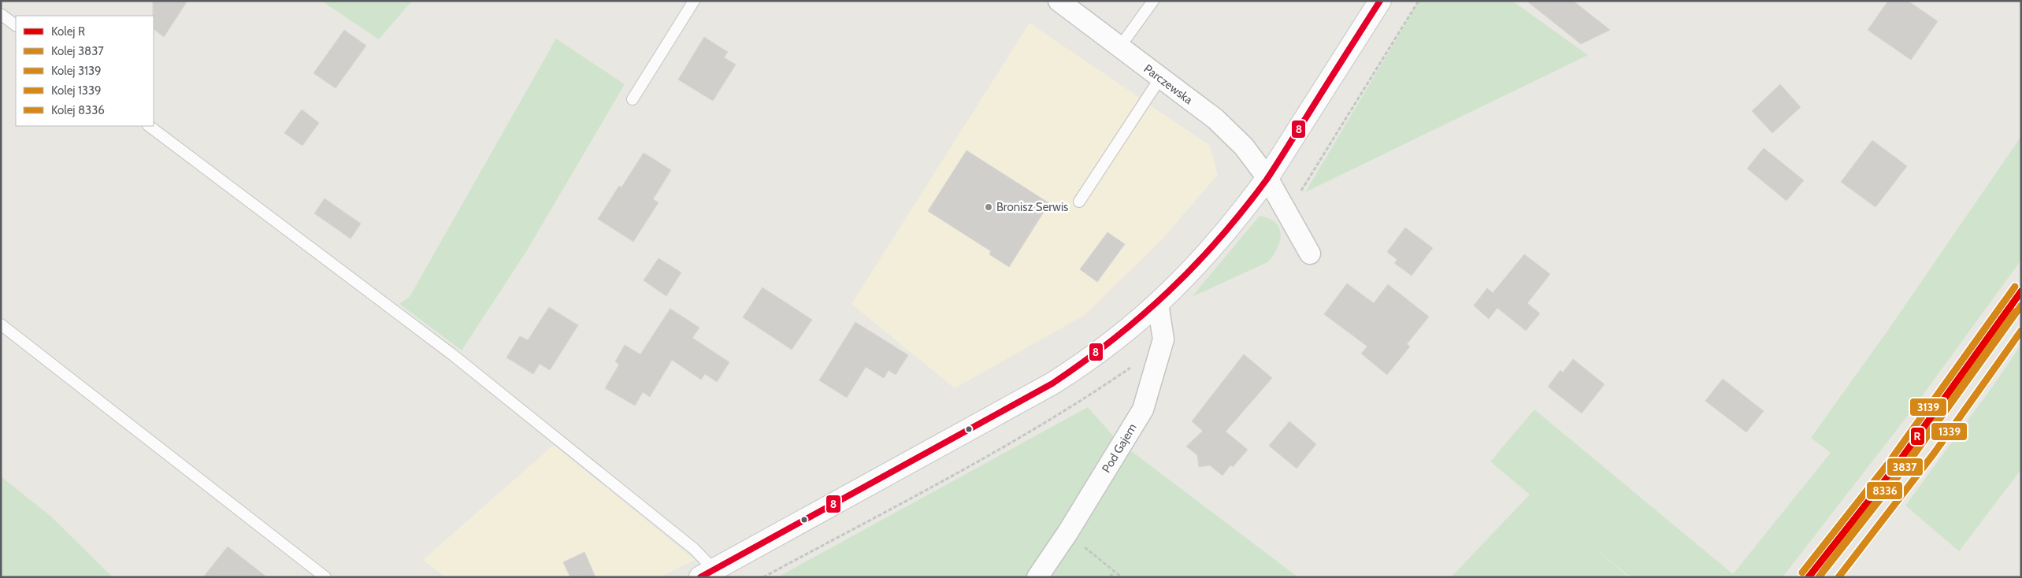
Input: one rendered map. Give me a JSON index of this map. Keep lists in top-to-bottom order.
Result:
{
  "streets": {
    "street": ["Parczewska", "Pod Gajem"]
  },
  "places": ["Bronisz Serwis"],
  "lines": [
    "transit line 8",
    "rail line 3139",
    "rail line R",
    "rail line 3837",
    "rail line 8336",
    "rail line 1339"
  ],
  "legend": [
    "Kolej R",
    "Kolej 3837",
    "Kolej 3139",
    "Kolej 1339",
    "Kolej 8336"
  ]
}
